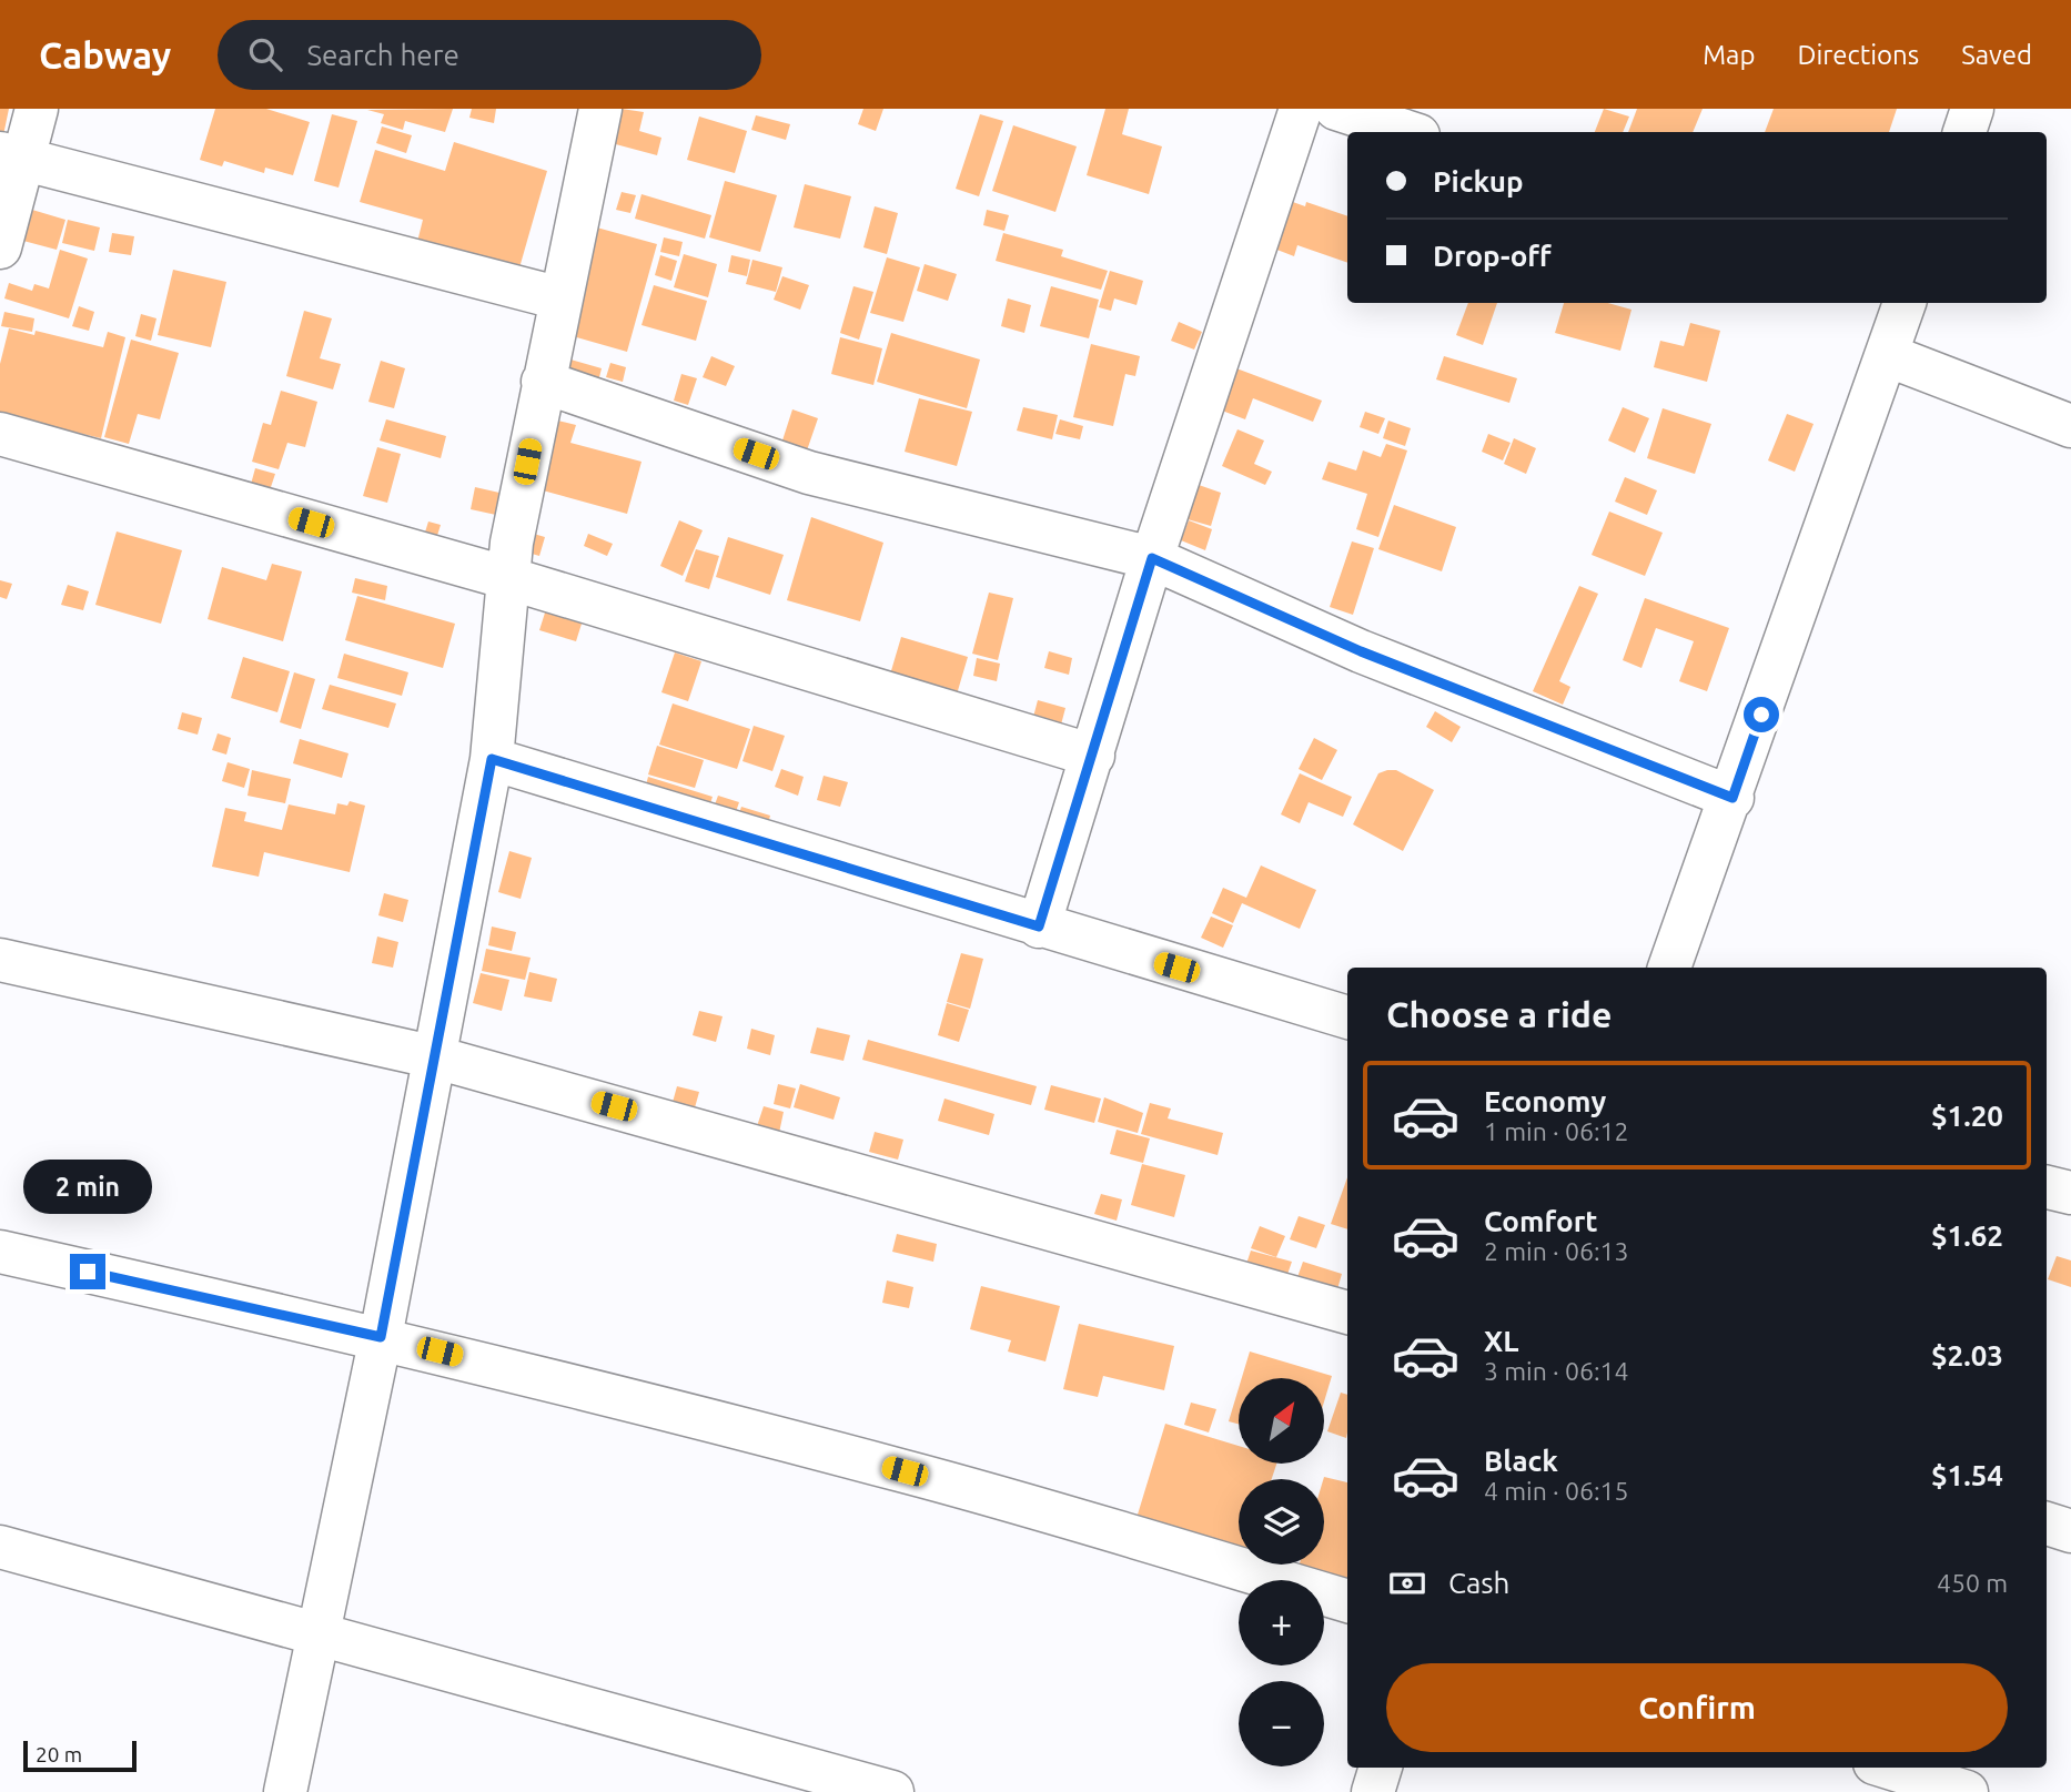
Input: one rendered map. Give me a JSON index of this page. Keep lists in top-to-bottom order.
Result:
{
  "scale_bar": "20 m",
  "north": "top right",
  "page": {
    "header": "Cabway",
    "search": "Search here",
    "nav": ["Map", "Directions", "Saved"],
    "banner": ["Pickup", "Drop-off"],
    "heading": "Choose a ride",
    "list": [
      {
        "name": "Economy",
        "note": "1 min · 06:12",
        "value": "$1.20"
      },
      {
        "name": "Comfort",
        "note": "2 min · 06:13",
        "value": "$1.62"
      },
      {
        "name": "XL",
        "note": "3 min · 06:14",
        "value": "$2.03"
      },
      {
        "name": "Black",
        "note": "4 min · 06:15",
        "value": "$1.54"
      }
    ],
    "bubble": "2 min",
    "map_buttons": ["+", "−"],
    "pay": ["Cash", "450 m"],
    "buttons": "Confirm",
    "scale": "20 m"
  }
}
